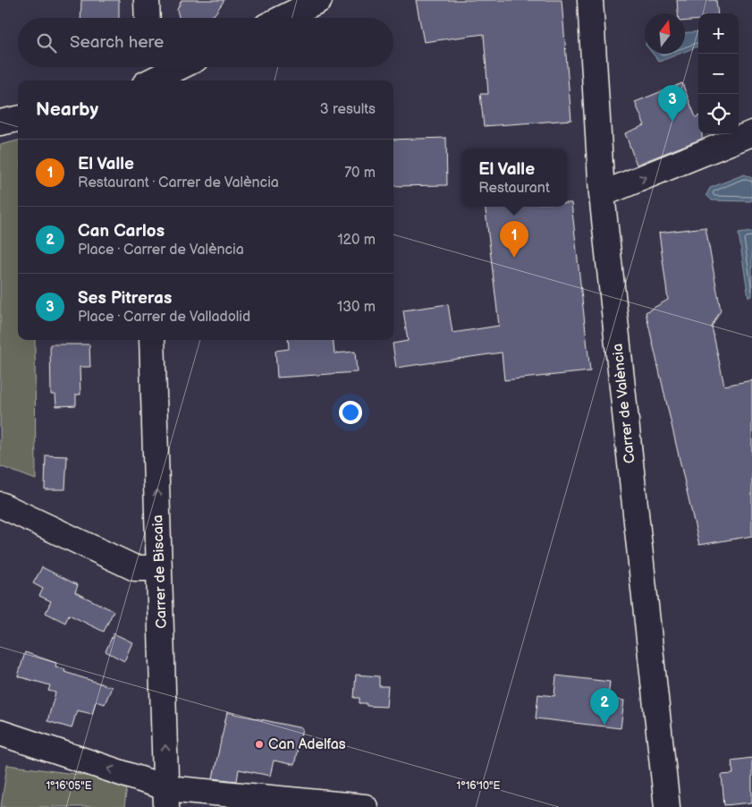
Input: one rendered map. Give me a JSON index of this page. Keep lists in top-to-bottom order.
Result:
{
  "streets": {
    "street": ["Carrer de València", "Carrer de Biscaia"]
  },
  "one_way": ["Carrer de Biscaia"],
  "places": ["Can Adelfas"],
  "north": "top",
  "page": {
    "map_buttons": ["+", "−"],
    "search": "Search here",
    "heading": ["Nearby", "3 results"],
    "pins": ["3", "1", "2"],
    "list": [
      {
        "mark": "1",
        "name": "El Valle",
        "note": "Restaurant · Carrer de València",
        "value": "70 m"
      },
      {
        "mark": "2",
        "name": "Can Carlos",
        "note": "Place · Carrer de València",
        "value": "120 m"
      },
      {
        "mark": "3",
        "name": "Ses Pitreras",
        "note": "Place · Carrer de Valladolid",
        "value": "130 m"
      }
    ],
    "popup": ["El Valle", "Restaurant"]
  },
  "coordinates": ["1°16'05\"E", "1°16'10\"E"]
}
